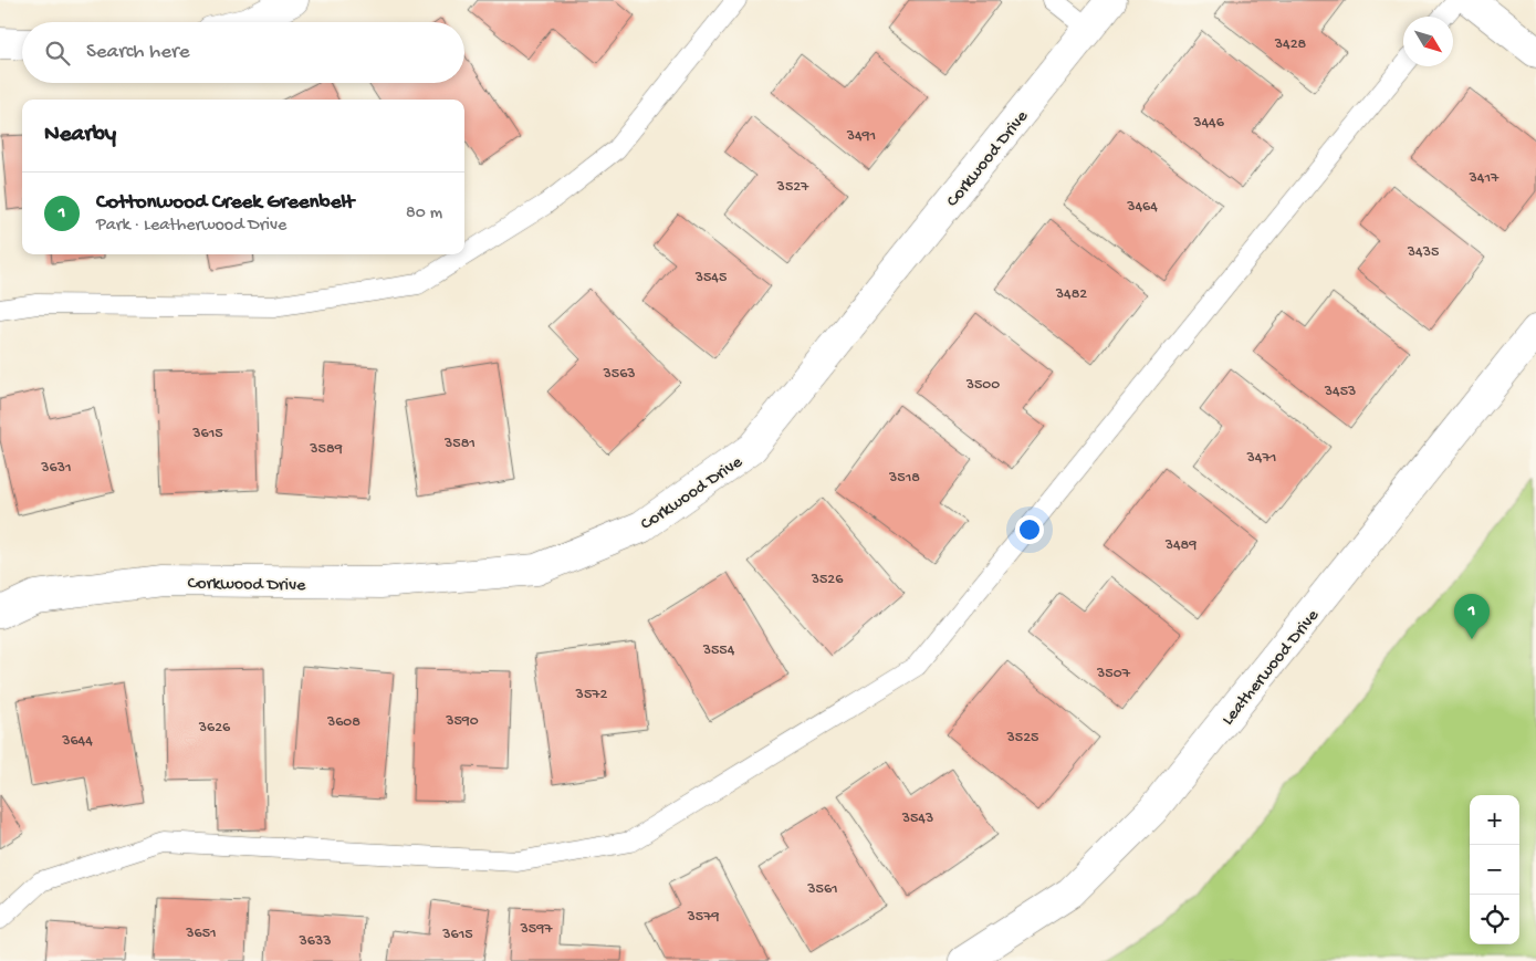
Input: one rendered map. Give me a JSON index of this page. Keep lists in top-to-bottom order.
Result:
{
  "streets": {
    "street": ["Corkwood Drive", "Leatherwood Drive"]
  },
  "house_numbers": [
    "3428",
    "3446",
    "3491",
    "3417",
    "3527",
    "3464",
    "3435",
    "3545",
    "3482",
    "3563",
    "3500",
    "3453",
    "3615",
    "3581",
    "3589",
    "3471",
    "3631",
    "3518",
    "3489",
    "3526",
    "3554",
    "3507",
    "3572",
    "3590",
    "3608",
    "3626",
    "3525",
    "3644",
    "3543",
    "3561",
    "3579",
    "3597",
    "3651",
    "3615",
    "3633"
  ],
  "north": "bottom right",
  "page": {
    "search": "Search here",
    "heading": "Nearby",
    "list": [
      {
        "mark": "1",
        "name": "Cottonwood Creek Greenbelt",
        "note": "Park · Leatherwood Drive",
        "value": "80 m"
      }
    ],
    "pins": "1",
    "map_buttons": ["+", "−"]
  }
}
